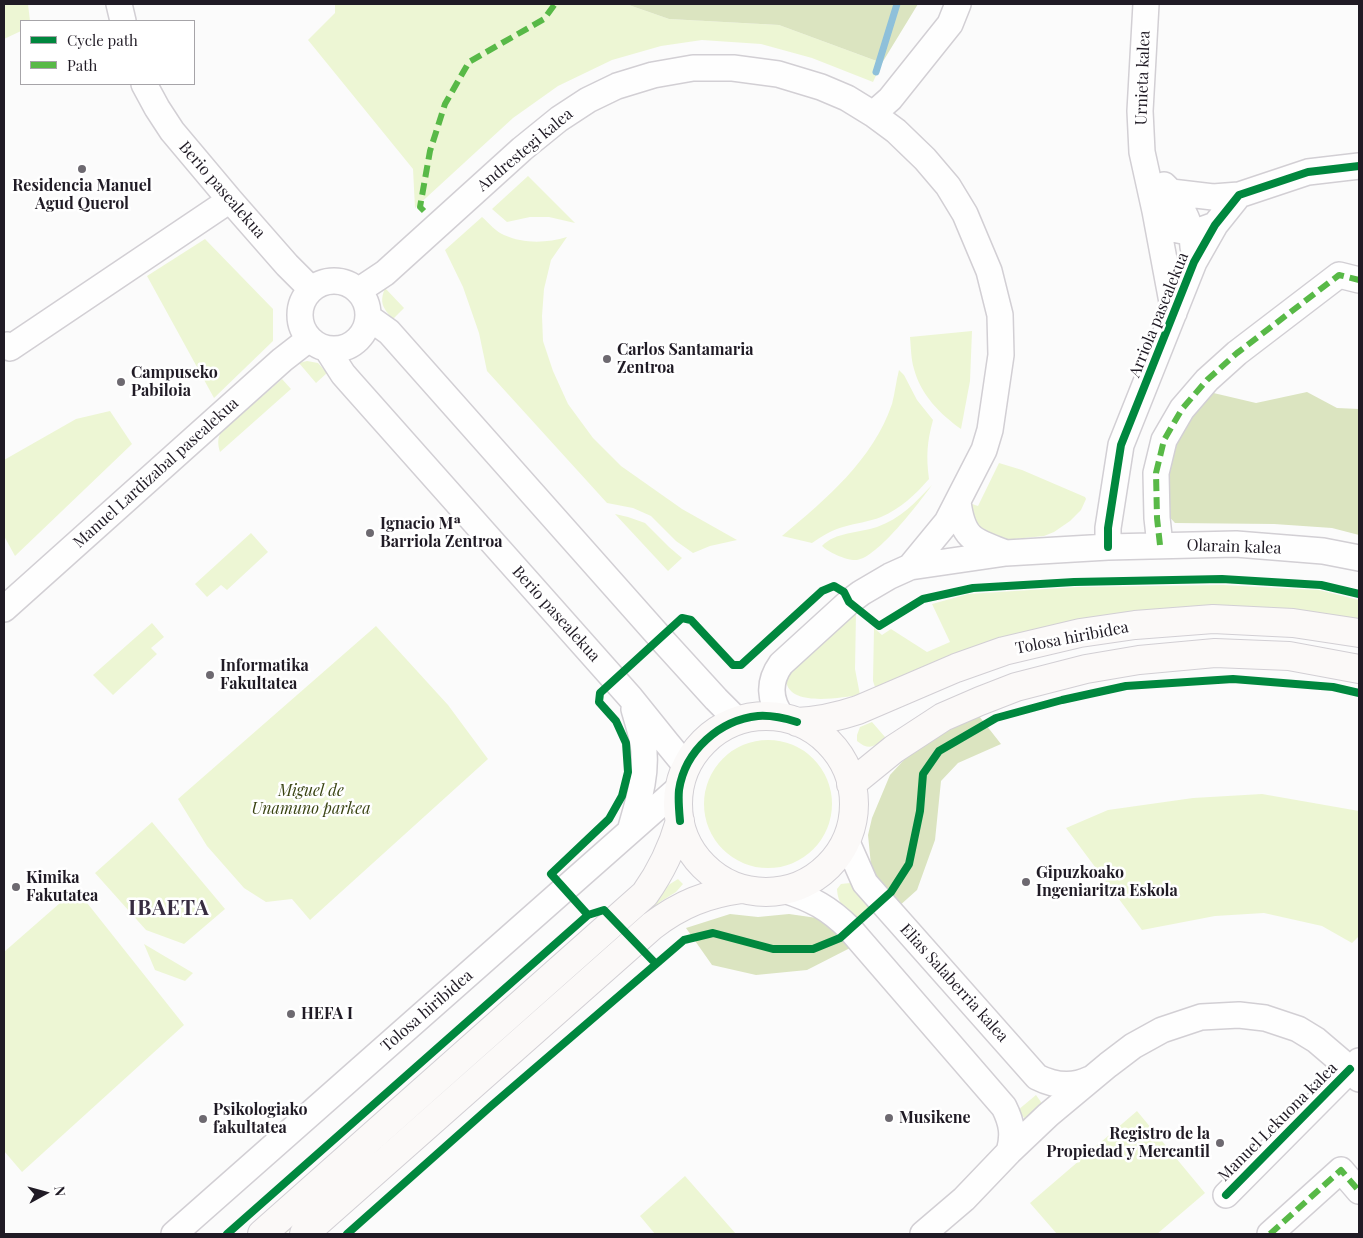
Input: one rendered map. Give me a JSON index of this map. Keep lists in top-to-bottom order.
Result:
{
  "streets": {
    "main road": ["Tolosa hiribidea"],
    "street": [
      "Urnieta kalea",
      "Andrestegi kalea",
      "Berio pasealekua",
      "Arriola pasealekua",
      "Manuel Lardizabal pasealekua",
      "Olarain kalea",
      "Elias Salaberria kalea",
      "Manuel Lekuona kalea"
    ]
  },
  "crossings": [
    ["Urnieta kalea", "Arriola pasealekua"],
    ["Andrestegi kalea", "Berio pasealekua"],
    ["Andrestegi kalea", "Manuel Lardizabal pasealekua"],
    ["Andrestegi kalea", "Olarain kalea"],
    ["Berio pasealekua", "Manuel Lardizabal pasealekua"],
    ["Berio pasealekua", "Tolosa hiribidea"],
    ["Berio pasealekua", "Elias Salaberria kalea"],
    ["Arriola pasealekua", "Olarain kalea"],
    ["Tolosa hiribidea", "Elias Salaberria kalea"]
  ],
  "districts": ["IBAETA"],
  "parks": ["Miguel de Unamuno parkea"],
  "places": [
    "Residencia Manuel Agud Querol",
    "Carlos Santamaria Zentroa",
    "Campuseko Pabiloia",
    "Ignacio Mª Barriola Zentroa",
    "Informatika Fakultatea",
    "Gipuzkoako Ingeniaritza Eskola",
    "Kimika Fakutatea",
    "HEFA I",
    "Musikene",
    "Psikologiako fakultatea",
    "Registro de la Propiedad y Mercantil"
  ],
  "legend": ["Cycle path", "Path"],
  "north": "right"
}
